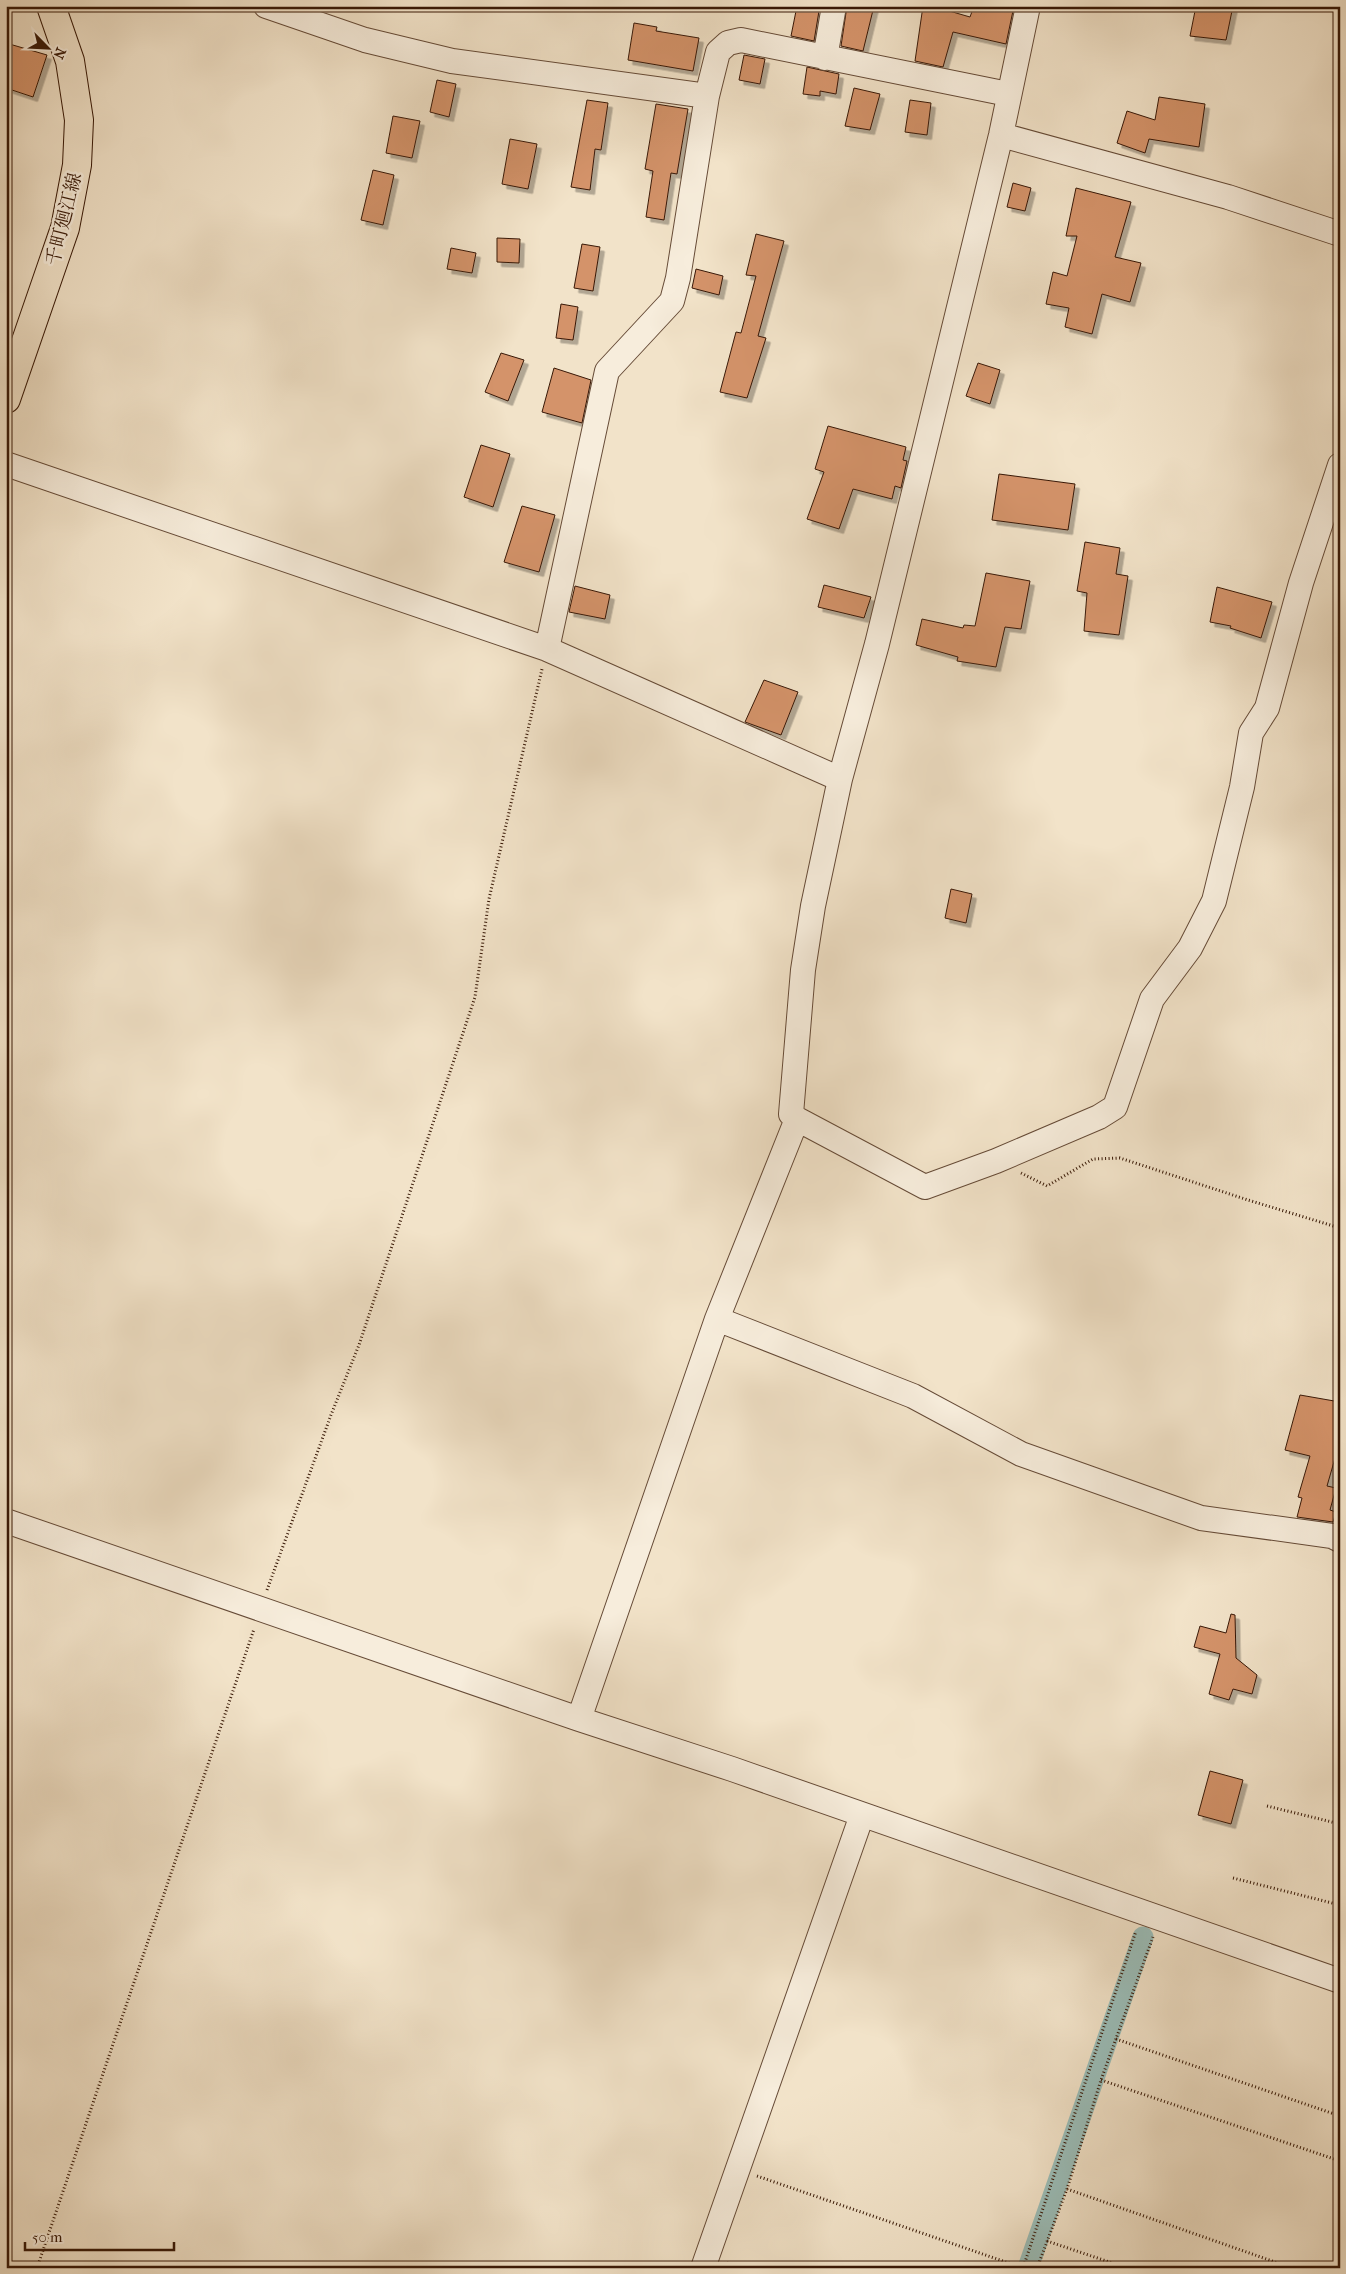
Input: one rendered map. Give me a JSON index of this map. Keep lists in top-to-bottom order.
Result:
{
  "streets": {
    "main road": ["千町廻江線"]
  },
  "scale_bar": "50 m",
  "north": "bottom right"
}
